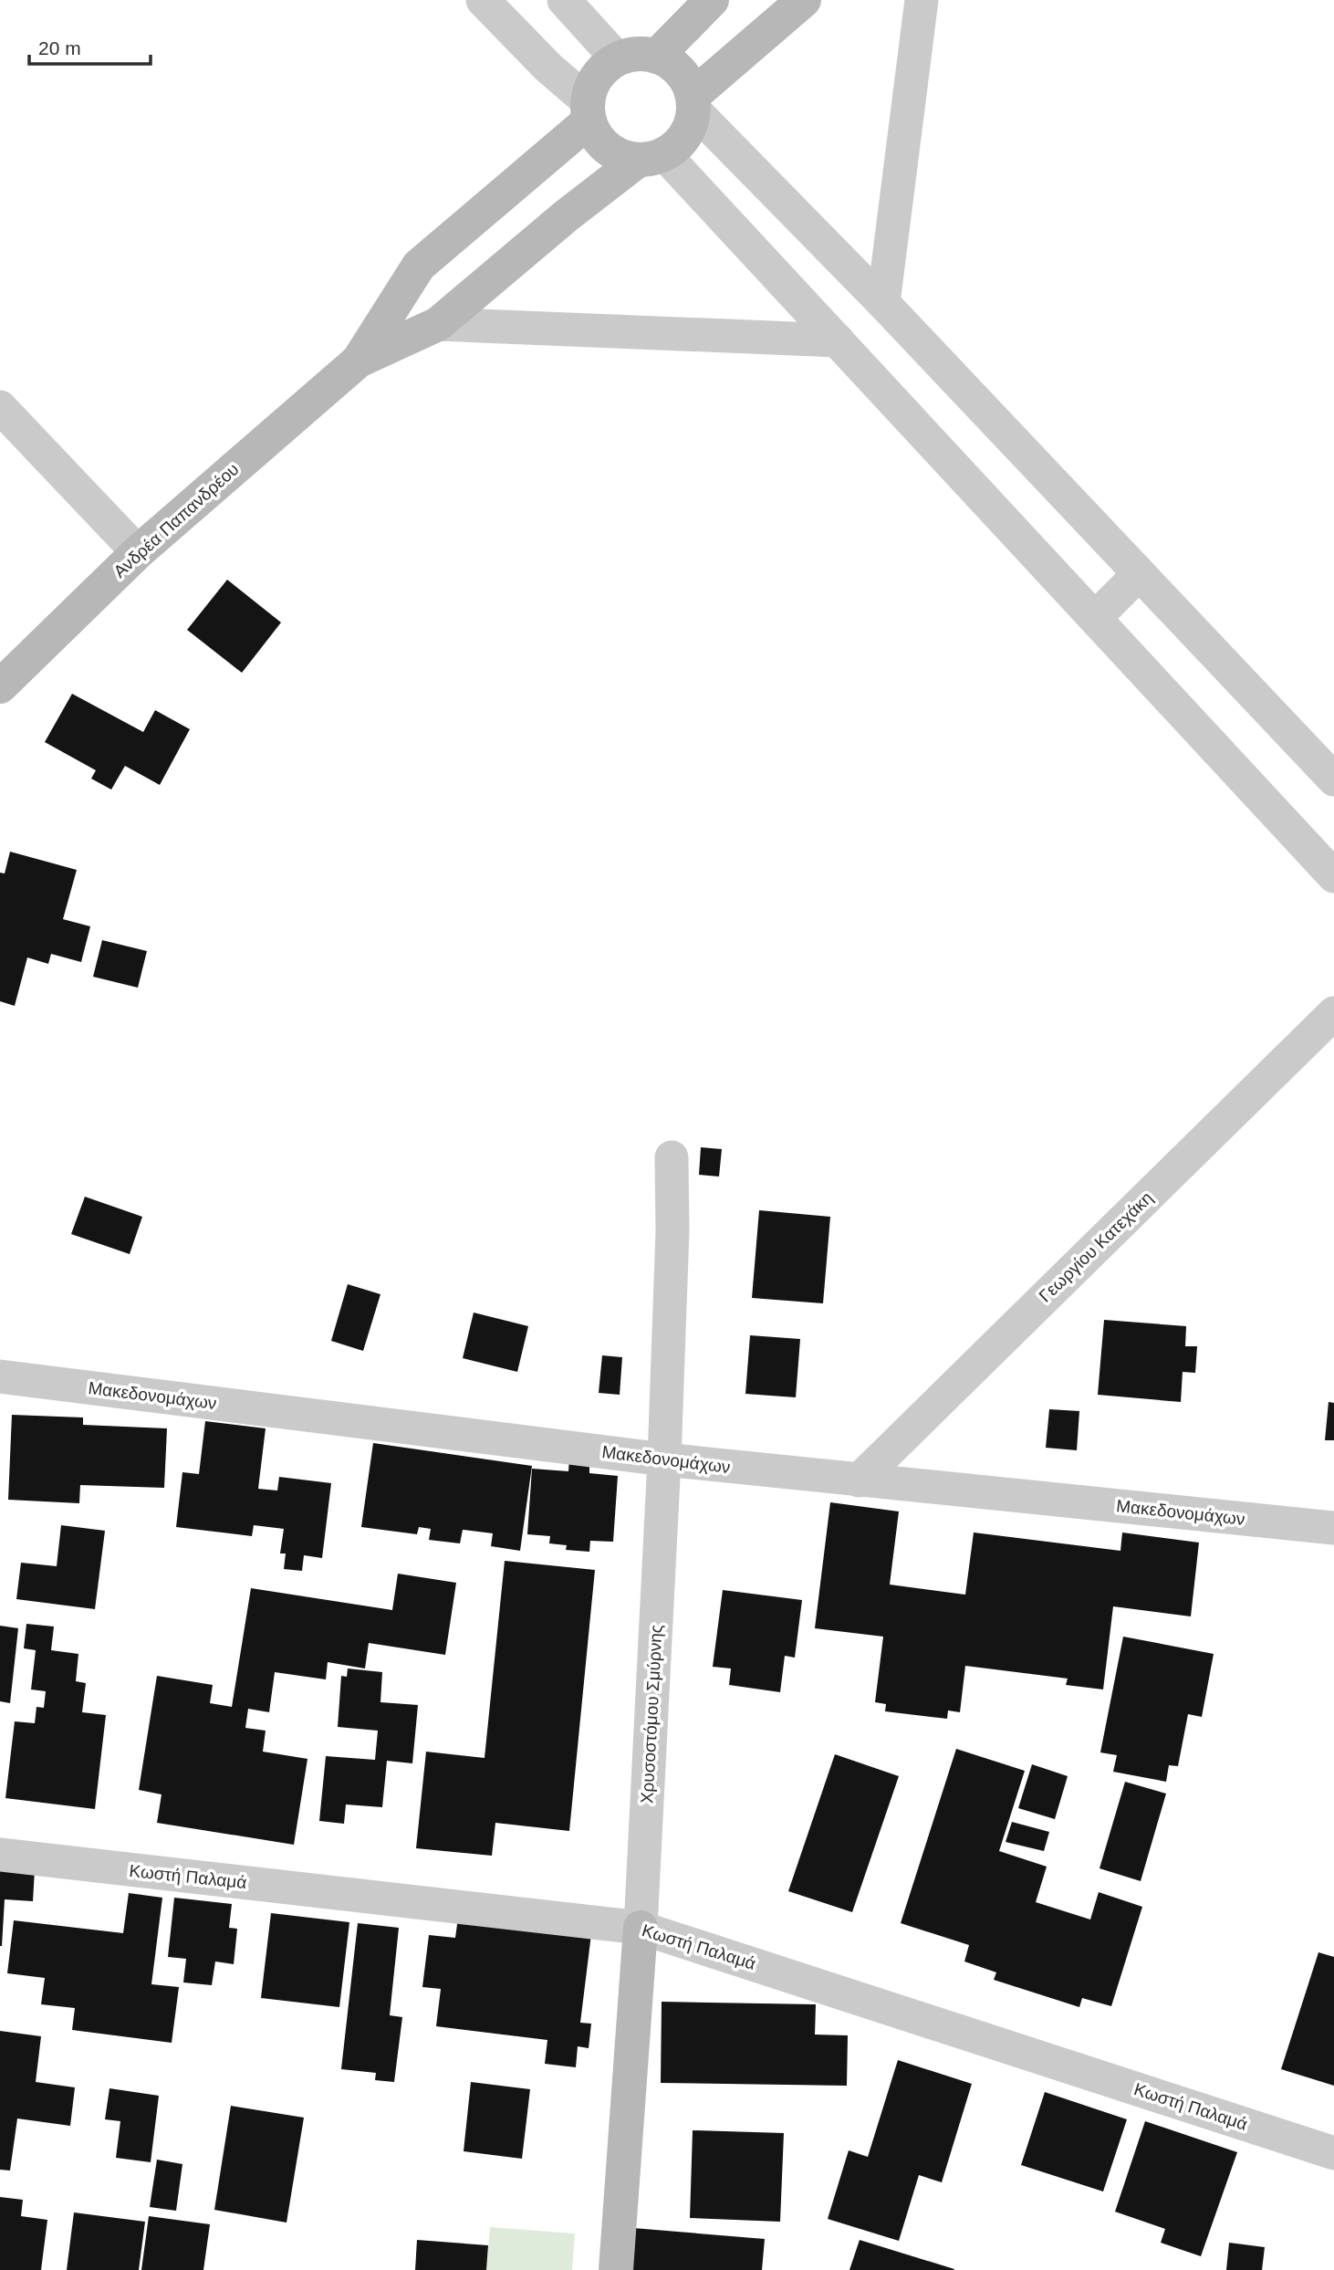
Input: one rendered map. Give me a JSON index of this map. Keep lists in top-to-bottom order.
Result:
{
  "streets": {
    "street": [
      "Ανδρέα Παπανδρέου",
      "Γεωργίου Κατεχάκη",
      "Μακεδονομάχων",
      "Χρυσοστόμου Σμύρνης",
      "Κωστή Παλαμά"
    ]
  },
  "crossings": [
    ["Γεωργίου Κατεχάκη", "Μακεδονομάχων"],
    ["Μακεδονομάχων", "Χρυσοστόμου Σμύρνης"],
    ["Χρυσοστόμου Σμύρνης", "Κωστή Παλαμά"]
  ],
  "scale_bar": "20 m"
}
